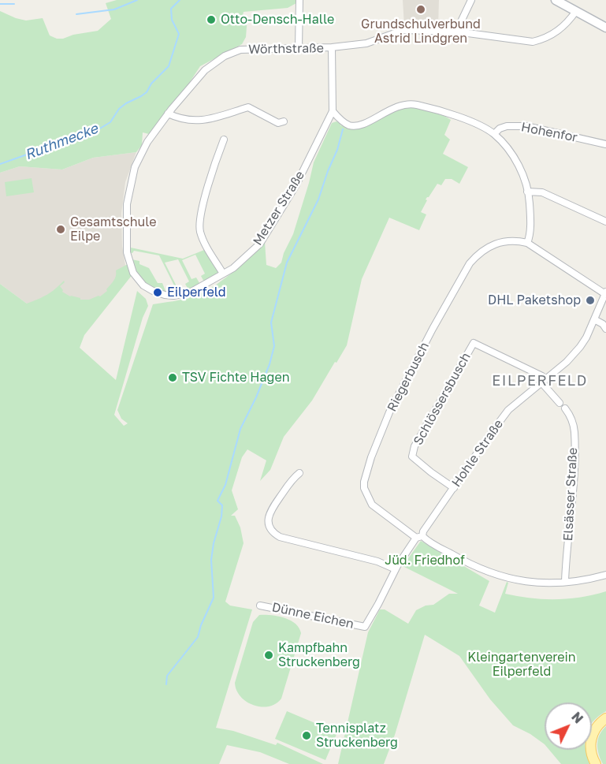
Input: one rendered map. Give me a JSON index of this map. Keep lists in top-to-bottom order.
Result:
{
  "streets": {
    "street": [
      "Wörthstraße",
      "Hohenfor",
      "Metzer Straße",
      "Riegerbusch",
      "Schlössersbusch",
      "Hohle Straße",
      "Elsässer Straße",
      "Dünne Eichen"
    ]
  },
  "crossings": [
    ["Wörthstraße", "Metzer Straße"],
    ["Riegerbusch", "Hohle Straße"],
    ["Riegerbusch", "Elsässer Straße"],
    ["Schlössersbusch", "Hohle Straße"],
    ["Hohle Straße", "Dünne Eichen"]
  ],
  "districts": ["EILPERFELD"],
  "water": ["Ruthmecke"],
  "parks": ["Jüd. Friedhof", "Kleingartenverein Eilperfeld"],
  "places": [
    "Grundschulverbund Astrid Lindgren",
    "Otto-Densch-Halle",
    "Gesamtschule Eilpe",
    "Eilperfeld",
    "DHL Paketshop",
    "TSV Fichte Hagen",
    "Kampfbahn Struckenberg",
    "Tennisplatz Struckenberg"
  ],
  "north": "top right"
}
